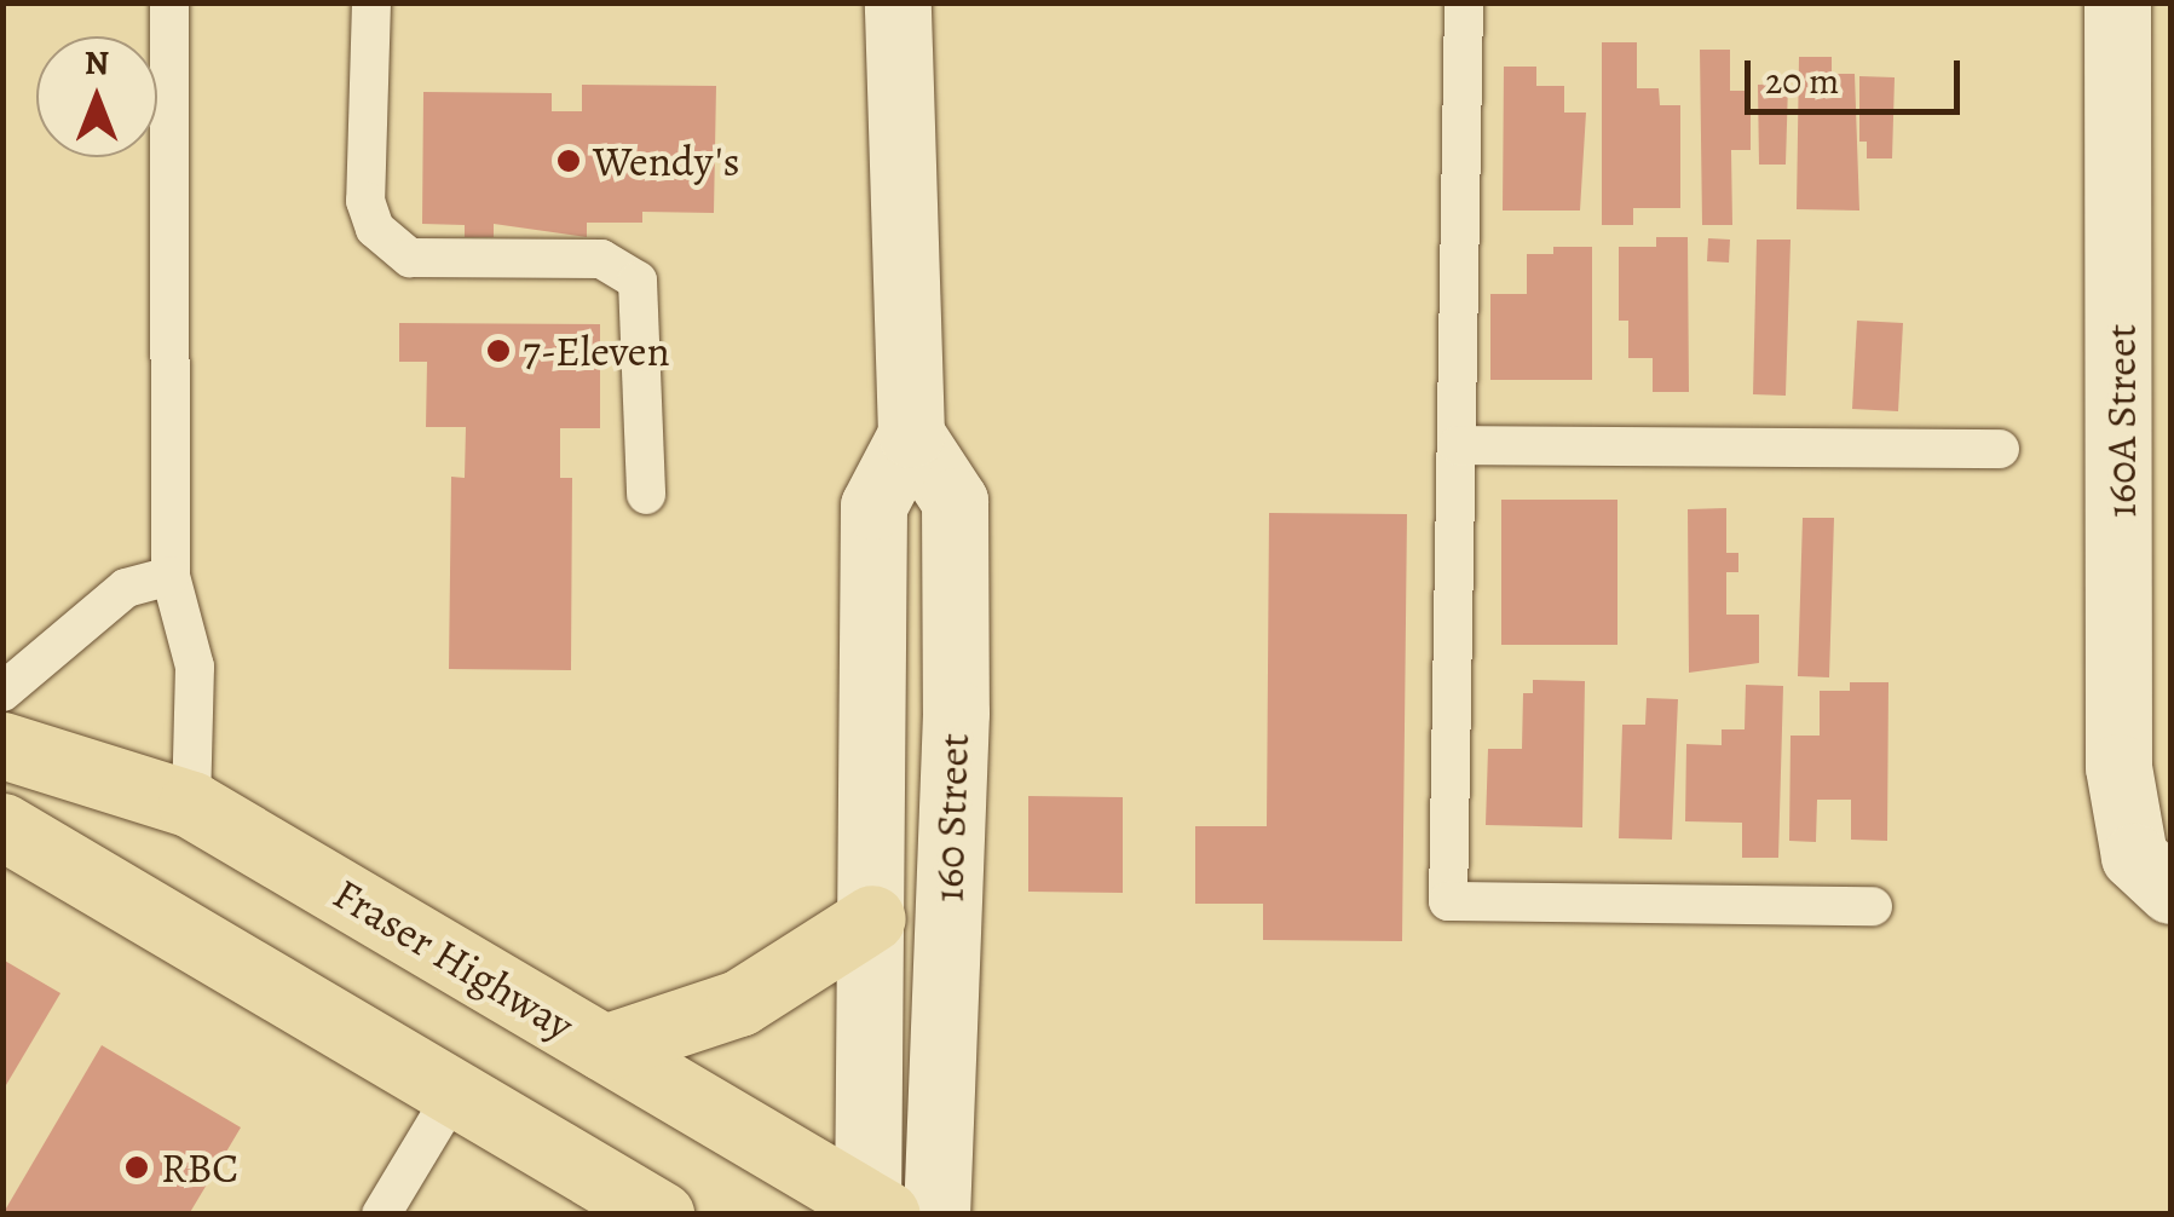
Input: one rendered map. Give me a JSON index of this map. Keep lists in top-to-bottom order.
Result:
{
  "streets": {
    "main road": ["160A Street", "160 Street", "Fraser Highway"]
  },
  "crossings": [
    ["160 Street", "Fraser Highway"]
  ],
  "places": ["Wendy's", "7-Eleven", "RBC"],
  "scale_bar": "20 m",
  "north": "top"
}
